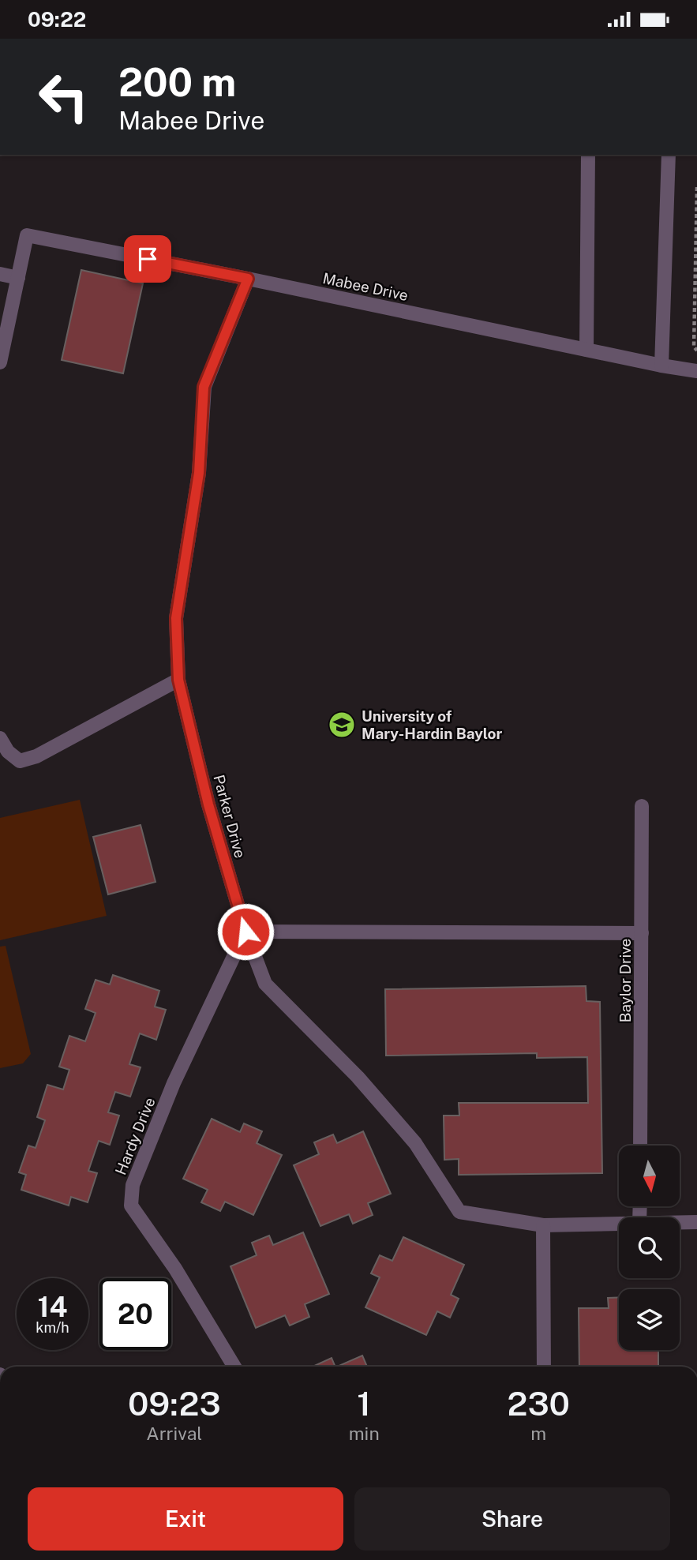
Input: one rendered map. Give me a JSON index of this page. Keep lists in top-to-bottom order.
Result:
{
  "streets": {
    "street": [
      "Mabee Drive",
      "Parker Drive",
      "Baylor Drive",
      "Hardy Drive"
    ]
  },
  "crossings": [
    ["Mabee Drive", "Parker Drive"],
    ["Parker Drive", "Hardy Drive"]
  ],
  "places": {
    "school or university": ["University of Mary-Hardin Baylor"]
  },
  "north": "bottom",
  "page": {
    "status": "09:22",
    "turn": ["200 m", "Mabee Drive"],
    "speed": "14 km/h",
    "limit": "20",
    "eta": [
      "09:23",
      "Arrival",
      "1",
      "min",
      "230",
      "m"
    ],
    "buttons": ["Exit", "Share"]
  }
}
